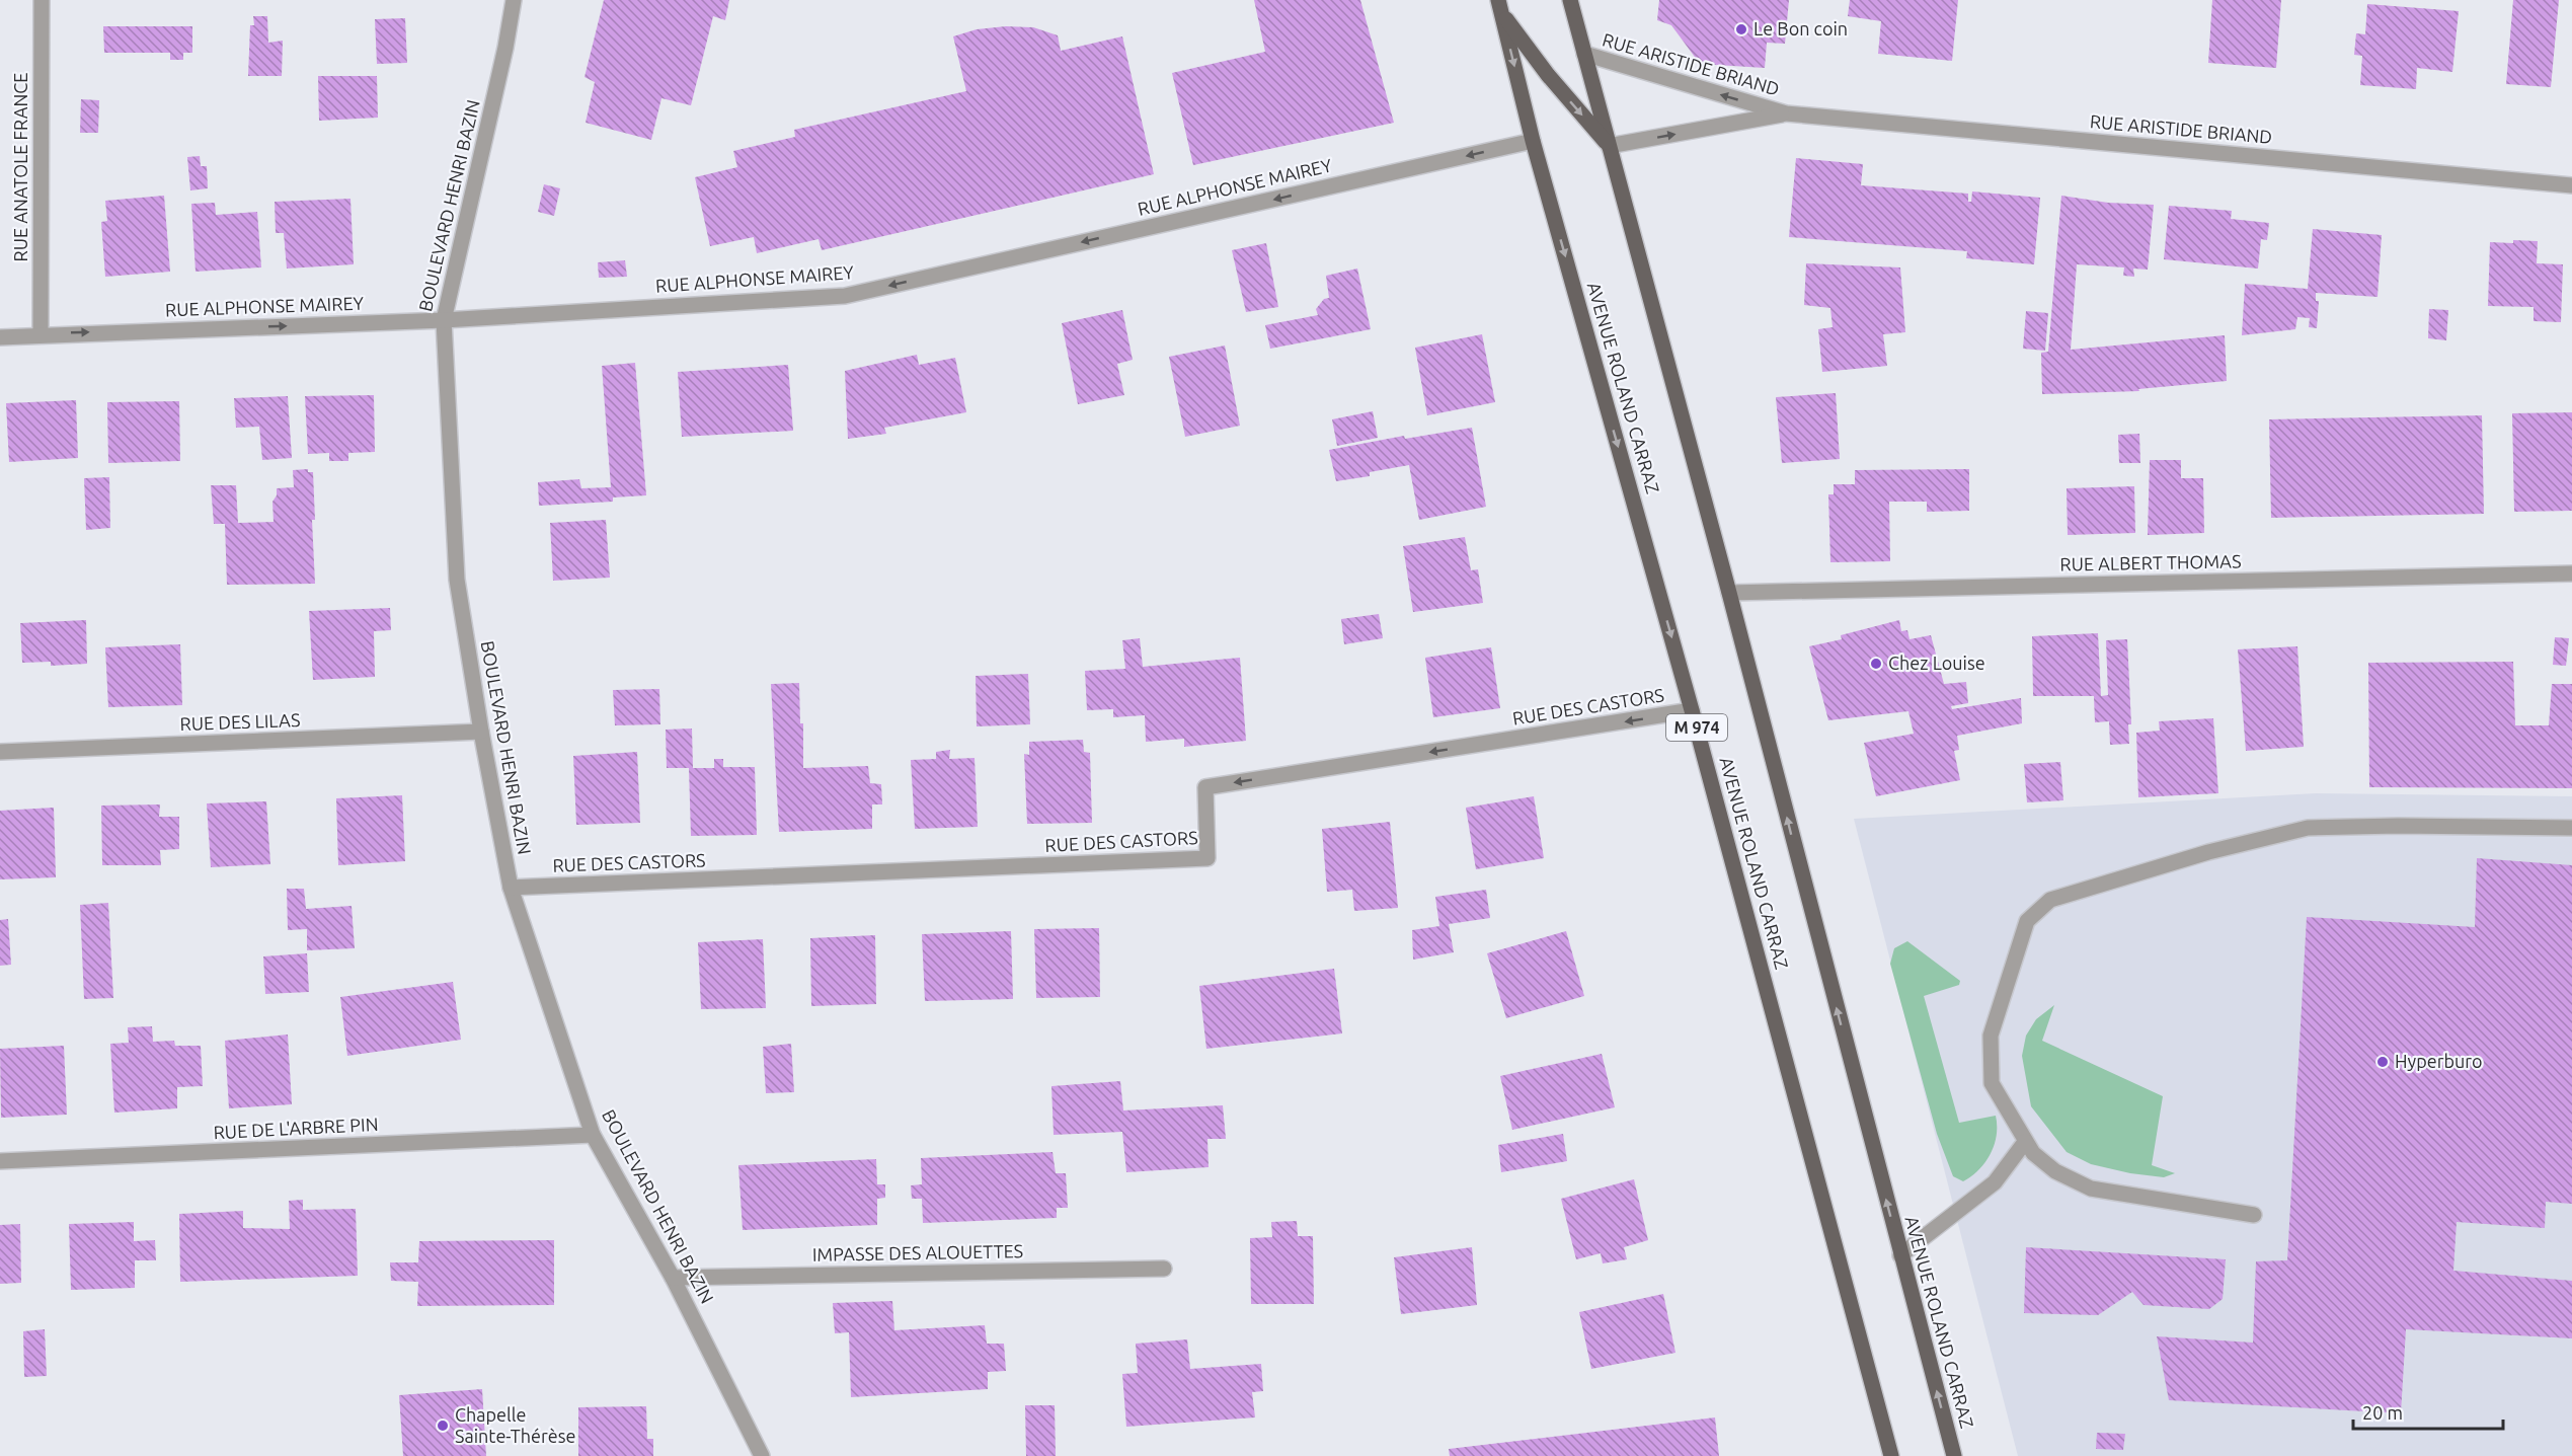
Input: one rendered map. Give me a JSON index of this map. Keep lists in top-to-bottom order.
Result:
{
  "streets": {
    "main road": ["AVENUE ROLAND CARRAZ", "M 974"],
    "street": [
      "RUE ARISTIDE BRIAND",
      "RUE ANATOLE FRANCE",
      "RUE ALPHONSE MAIREY",
      "BOULEVARD HENRI BAZIN",
      "RUE ALBERT THOMAS",
      "RUE DES CASTORS",
      "RUE DES LILAS",
      "RUE DE L'ARBRE PIN",
      "IMPASSE DES ALOUETTES"
    ]
  },
  "crossings": [
    ["RUE ARISTIDE BRIAND", "AVENUE ROLAND CARRAZ"],
    ["RUE ANATOLE FRANCE", "RUE ALPHONSE MAIREY"],
    ["RUE ALPHONSE MAIREY", "BOULEVARD HENRI BAZIN"],
    ["RUE ALPHONSE MAIREY", "AVENUE ROLAND CARRAZ"],
    ["BOULEVARD HENRI BAZIN", "RUE DES CASTORS"],
    ["BOULEVARD HENRI BAZIN", "RUE DES LILAS"],
    ["BOULEVARD HENRI BAZIN", "RUE DE L'ARBRE PIN"],
    ["BOULEVARD HENRI BAZIN", "IMPASSE DES ALOUETTES"],
    ["AVENUE ROLAND CARRAZ", "RUE ALBERT THOMAS"],
    ["AVENUE ROLAND CARRAZ", "RUE DES CASTORS"]
  ],
  "one_way": ["RUE DES CASTORS"],
  "places": [
    "Le Bon coin",
    "Chez Louise",
    "Hyperburo",
    "Chapelle Sainte-Thérèse"
  ],
  "scale_bar": "20 m"
}
